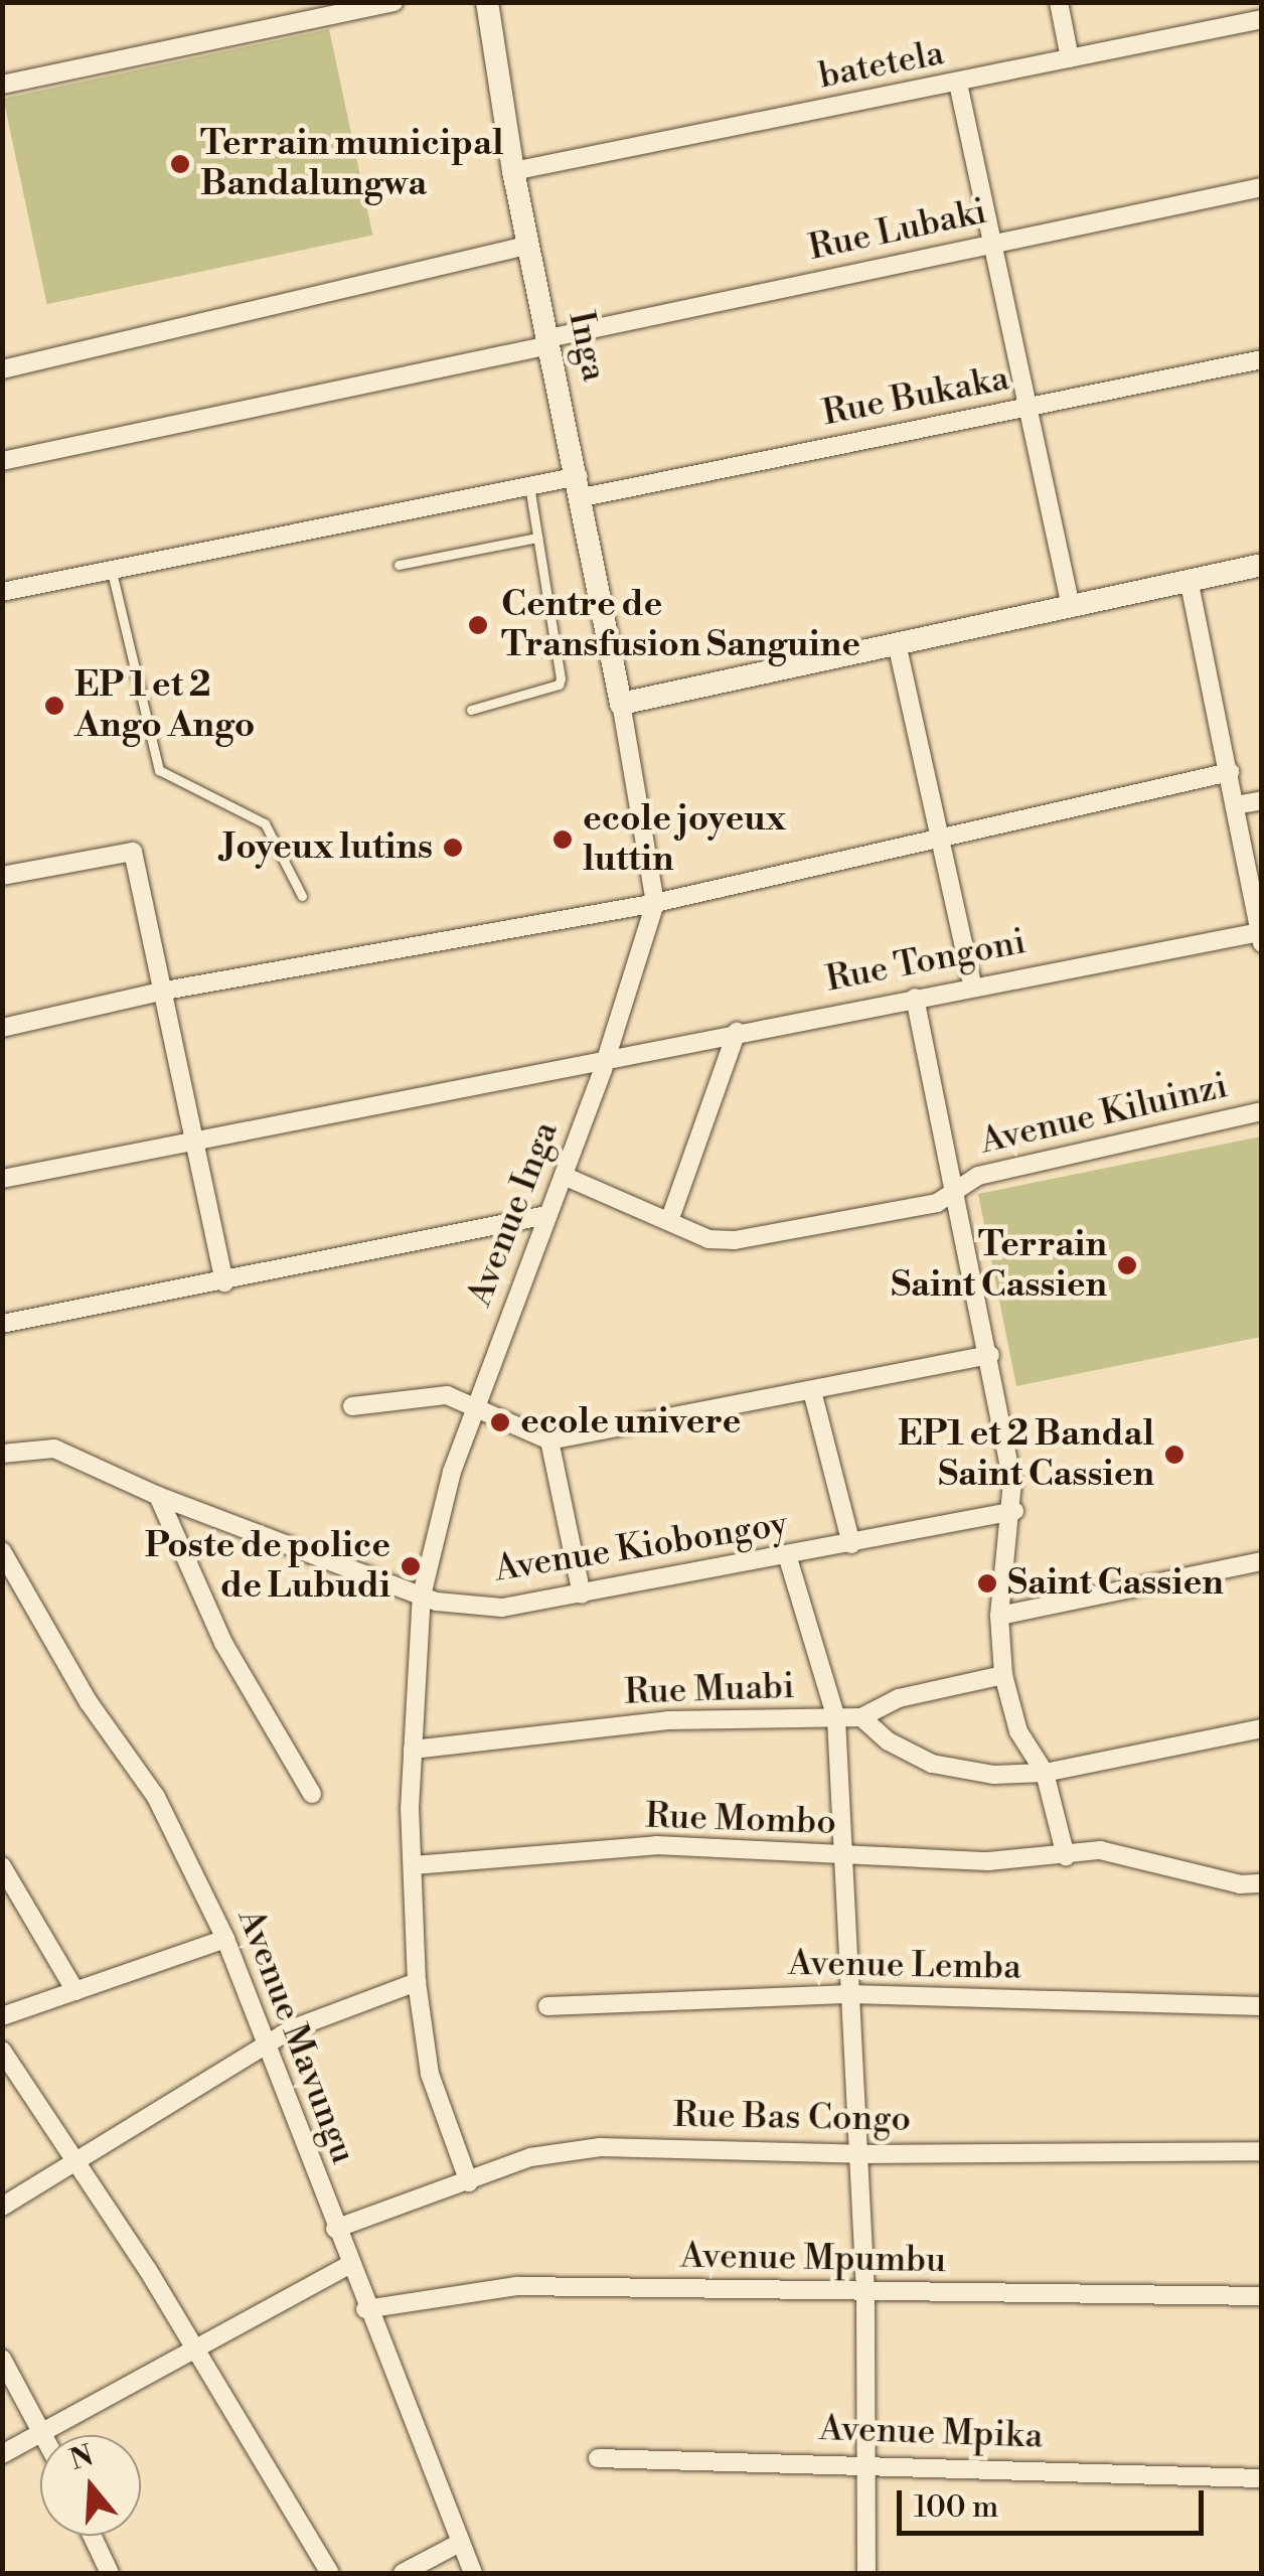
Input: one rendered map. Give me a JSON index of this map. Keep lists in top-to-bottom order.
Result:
{
  "streets": {
    "street": [
      "batetela",
      "Rue Lubaki",
      "Inga",
      "Rue Bukaka",
      "Rue Tongoni",
      "Avenue Kiluinzi",
      "Avenue Inga",
      "Avenue Kiobongoy",
      "Rue Muabi",
      "Rue Mombo",
      "Avenue Lemba",
      "Avenue Mavungu",
      "Rue Bas Congo",
      "Avenue Mpumbu",
      "Avenue Mpika"
    ]
  },
  "crossings": [
    ["batetela", "Inga"],
    ["Rue Lubaki", "Inga"],
    ["Inga", "Rue Bukaka"],
    ["Inga", "Avenue Inga"],
    ["Rue Tongoni", "Avenue Inga"],
    ["Avenue Kiluinzi", "Avenue Inga"],
    ["Avenue Inga", "Avenue Kiobongoy"],
    ["Avenue Inga", "Rue Muabi"],
    ["Avenue Inga", "Rue Mombo"],
    ["Avenue Inga", "Rue Bas Congo"],
    ["Avenue Mavungu", "Rue Bas Congo"],
    ["Avenue Mavungu", "Avenue Mpumbu"]
  ],
  "places": [
    "Terrain municipal Bandalungwa",
    "Centre de Transfusion Sanguine",
    "EP 1 et 2 Ango Ango",
    "ecole joyeux luttin",
    "Joyeux lutins",
    "Terrain Saint Cassien",
    "ecole univere",
    "EP1 et 2 Bandal Saint Cassien",
    "Poste de police de Lubudi",
    "Saint Cassien"
  ],
  "scale_bar": "100 m",
  "north": "top"
}
